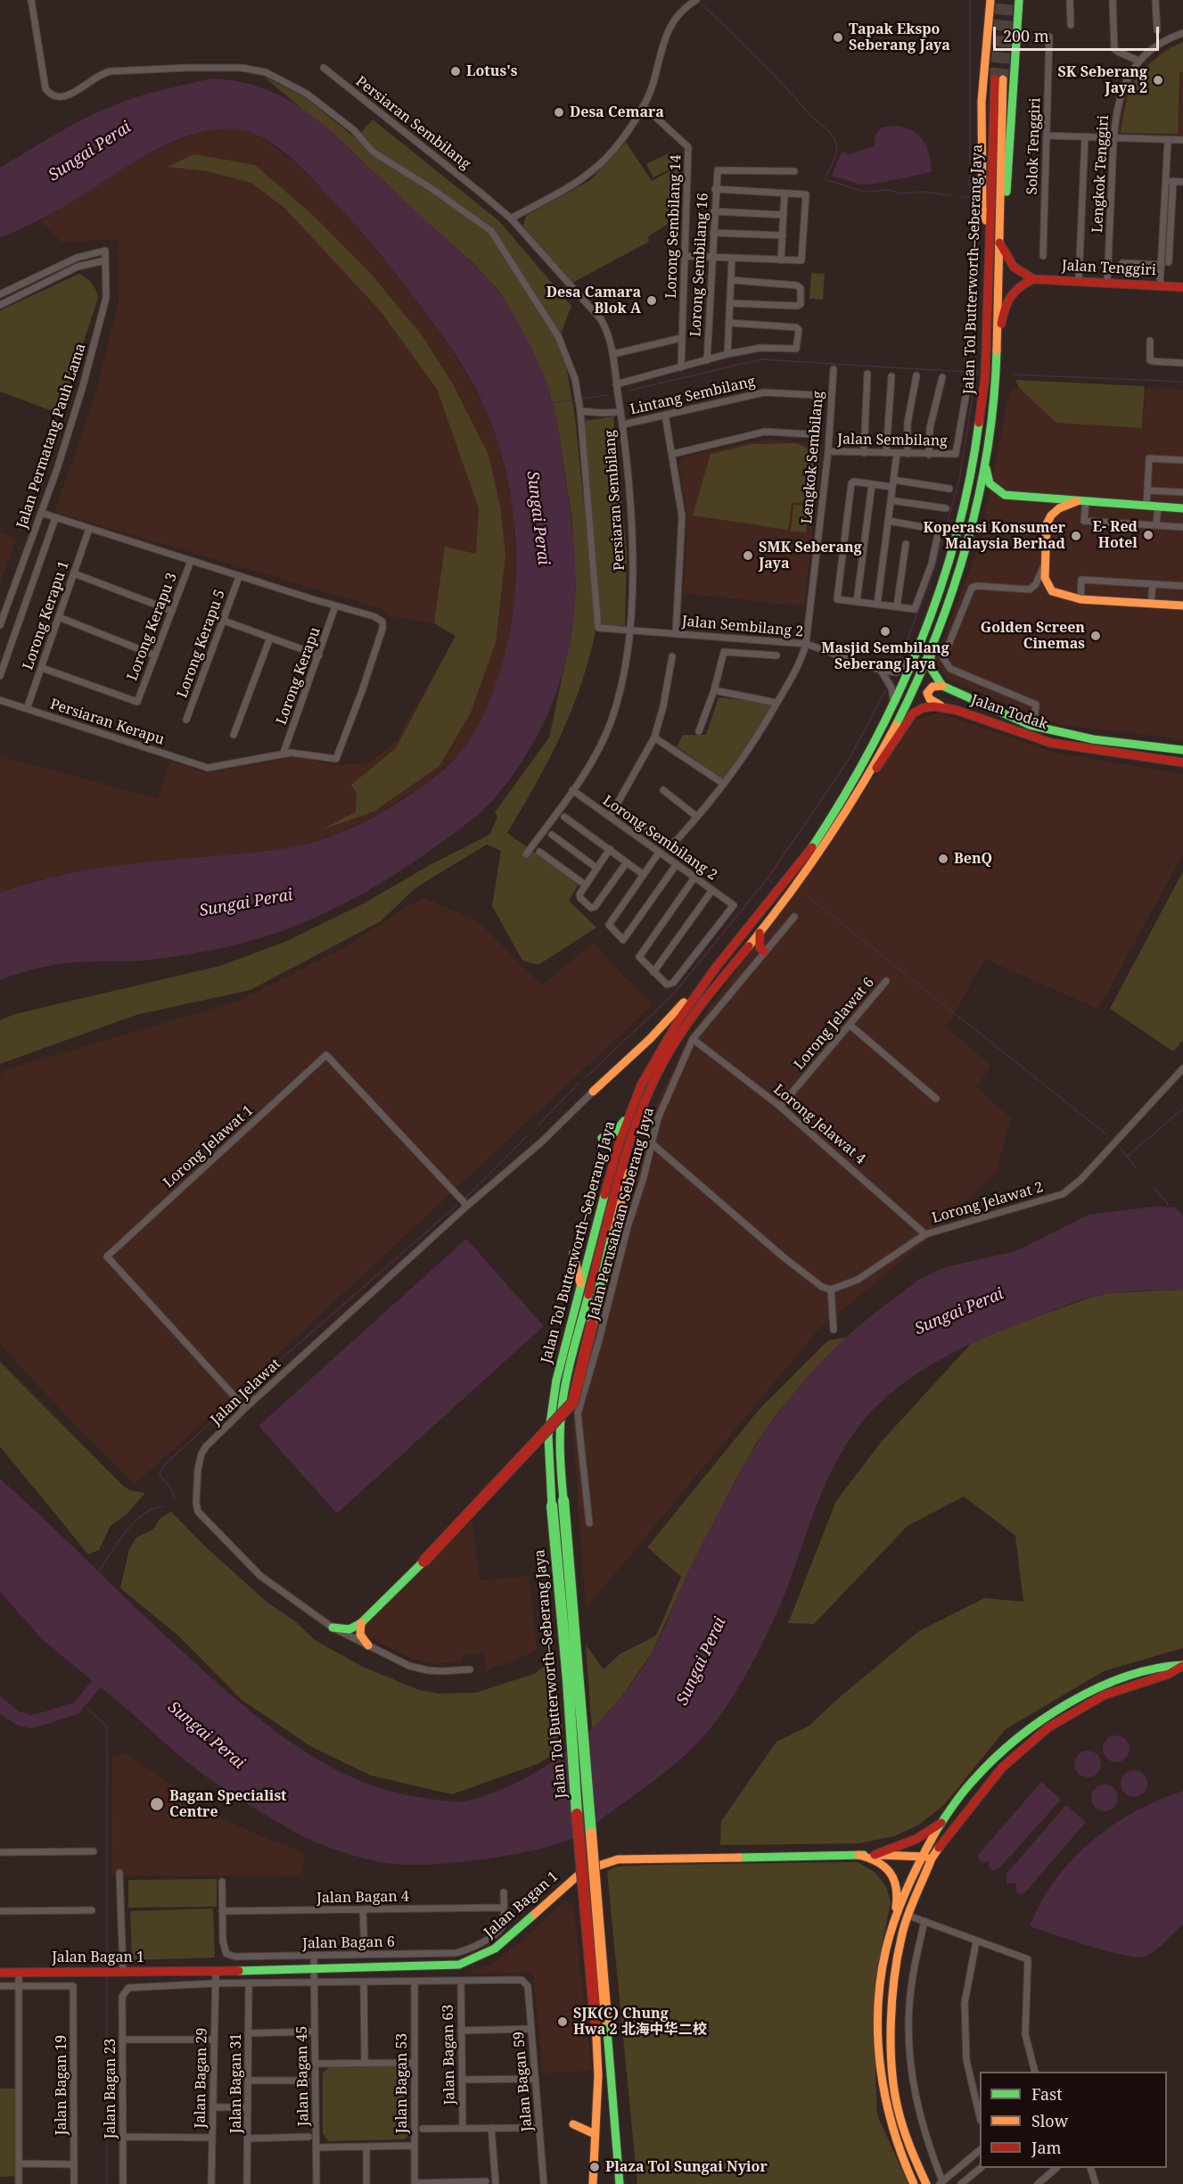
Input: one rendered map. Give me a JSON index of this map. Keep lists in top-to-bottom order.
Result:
{
  "streets": {
    "main road": [
      "Jalan Tenggiri",
      "Jalan Tol Butterworth–Seberang Jaya",
      "Jalan Todak",
      "Jalan Bagan 1"
    ],
    "street": [
      "Persiaran Sembilang",
      "Solok Tenggiri",
      "Lengkok Tenggiri",
      "Lorong Sembilang 14",
      "Lorong Sembilang 16",
      "Lintang Sembilang",
      "Jalan Permatang Pauh Lama",
      "Jalan Sembilang",
      "Lengkok Sembilang",
      "Lorong Kerapu 1",
      "Lorong Kerapu 3",
      "Jalan Sembilang 2",
      "Lorong Kerapu 5",
      "Lorong Kerapu",
      "Persiaran Kerapu",
      "Lorong Sembilang 2",
      "Lorong Jelawat 6",
      "Lorong Jelawat 4",
      "Lorong Jelawat 1",
      "Lorong Jelawat 2",
      "Jalan Perusahaan Seberang Jaya",
      "Jalan Jelawat",
      "Jalan Bagan 4",
      "Jalan Bagan 6",
      "Jalan Bagan 63",
      "Jalan Bagan 45",
      "Jalan Bagan 29",
      "Jalan Bagan 59",
      "Jalan Bagan 31",
      "Jalan Bagan 53",
      "Jalan Bagan 19",
      "Jalan Bagan 23"
    ]
  },
  "crossings": [
    ["Persiaran Sembilang", "Lintang Sembilang"],
    ["Persiaran Sembilang", "Jalan Sembilang 2"],
    ["Persiaran Sembilang", "Lorong Sembilang 2"],
    ["Lengkok Tenggiri", "Jalan Tenggiri"],
    ["Lintang Sembilang", "Lengkok Sembilang"],
    ["Jalan Sembilang", "Lengkok Sembilang"],
    ["Lengkok Sembilang", "Jalan Sembilang 2"],
    ["Lorong Kerapu 1", "Lorong Kerapu 3"],
    ["Lorong Kerapu 1", "Persiaran Kerapu"],
    ["Lorong Kerapu", "Persiaran Kerapu"],
    ["Lorong Jelawat 6", "Lorong Jelawat 4"],
    ["Lorong Jelawat 4", "Lorong Jelawat 2"],
    ["Lorong Jelawat 4", "Jalan Perusahaan Seberang Jaya"],
    ["Lorong Jelawat 1", "Jalan Jelawat"],
    ["Jalan Bagan 4", "Jalan Bagan 6"],
    ["Jalan Bagan 1", "Jalan Bagan 63"],
    ["Jalan Bagan 1", "Jalan Bagan 45"],
    ["Jalan Bagan 1", "Jalan Bagan 29"],
    ["Jalan Bagan 1", "Jalan Bagan 59"],
    ["Jalan Bagan 1", "Jalan Bagan 31"],
    ["Jalan Bagan 1", "Jalan Bagan 53"],
    ["Jalan Bagan 1", "Jalan Bagan 23"],
    ["Jalan Bagan 6", "Jalan Bagan 45"]
  ],
  "water": ["Sungai Perai"],
  "places": [
    "Tapak Ekspo Seberang Jaya",
    "Lotus's",
    "SK Seberang Jaya 2",
    "Desa Cemara",
    "Desa Camara Blok A",
    "E- Red Hotel",
    "Koperasi Konsumer Malaysia Berhad",
    "SMK Seberang Jaya",
    "Masjid Sembilang Seberang Jaya",
    "Golden Screen Cinemas",
    "BenQ",
    "Bagan Specialist Centre",
    "SJK(C) Chung Hwa 2 北海中华二校",
    "Plaza Tol Sungai Nyior"
  ],
  "legend": ["Fast", "Slow", "Jam"],
  "scale_bar": "200 m"
}
